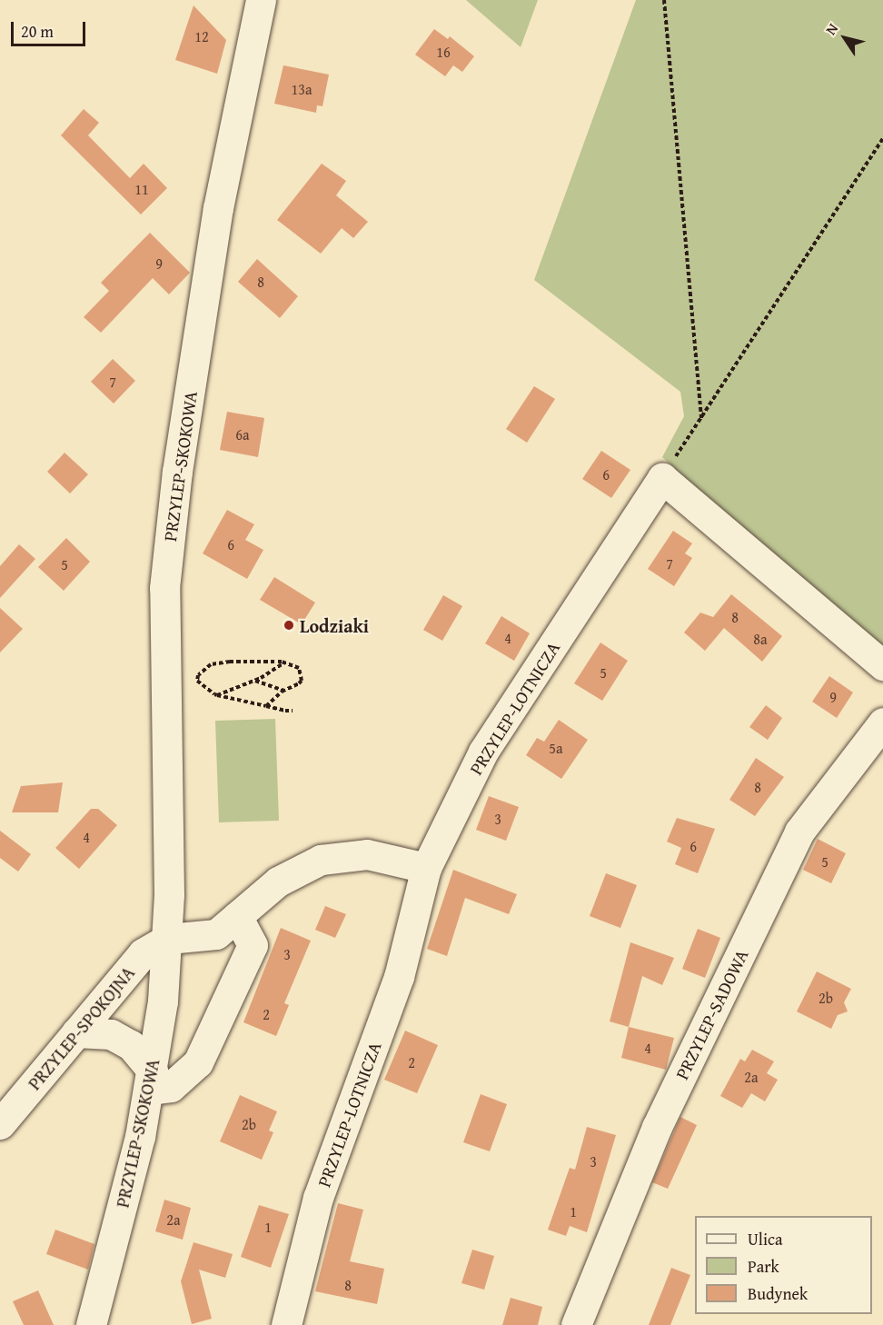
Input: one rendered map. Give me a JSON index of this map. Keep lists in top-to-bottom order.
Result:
{
  "streets": {
    "street": [
      "PRZYLEP-SKOKOWA",
      "PRZYLEP-LOTNICZA",
      "PRZYLEP-SADOWA",
      "PRZYLEP-SPOKOJNA"
    ]
  },
  "crossings": [
    ["PRZYLEP-SKOKOWA", "PRZYLEP-SPOKOJNA"]
  ],
  "places": ["Lodziaki"],
  "house_numbers": [
    "12",
    "16",
    "13a",
    "11",
    "9",
    "8",
    "7",
    "6a",
    "6",
    "6",
    "7",
    "5",
    "8",
    "4",
    "8a",
    "5",
    "9",
    "5a",
    "8",
    "3",
    "4",
    "6",
    "5",
    "3",
    "2b",
    "2",
    "4",
    "2",
    "2a",
    "2b",
    "3",
    "1",
    "2a",
    "1",
    "8"
  ],
  "legend": ["Ulica", "Park", "Budynek"],
  "scale_bar": "20 m",
  "north": "top left"
}
